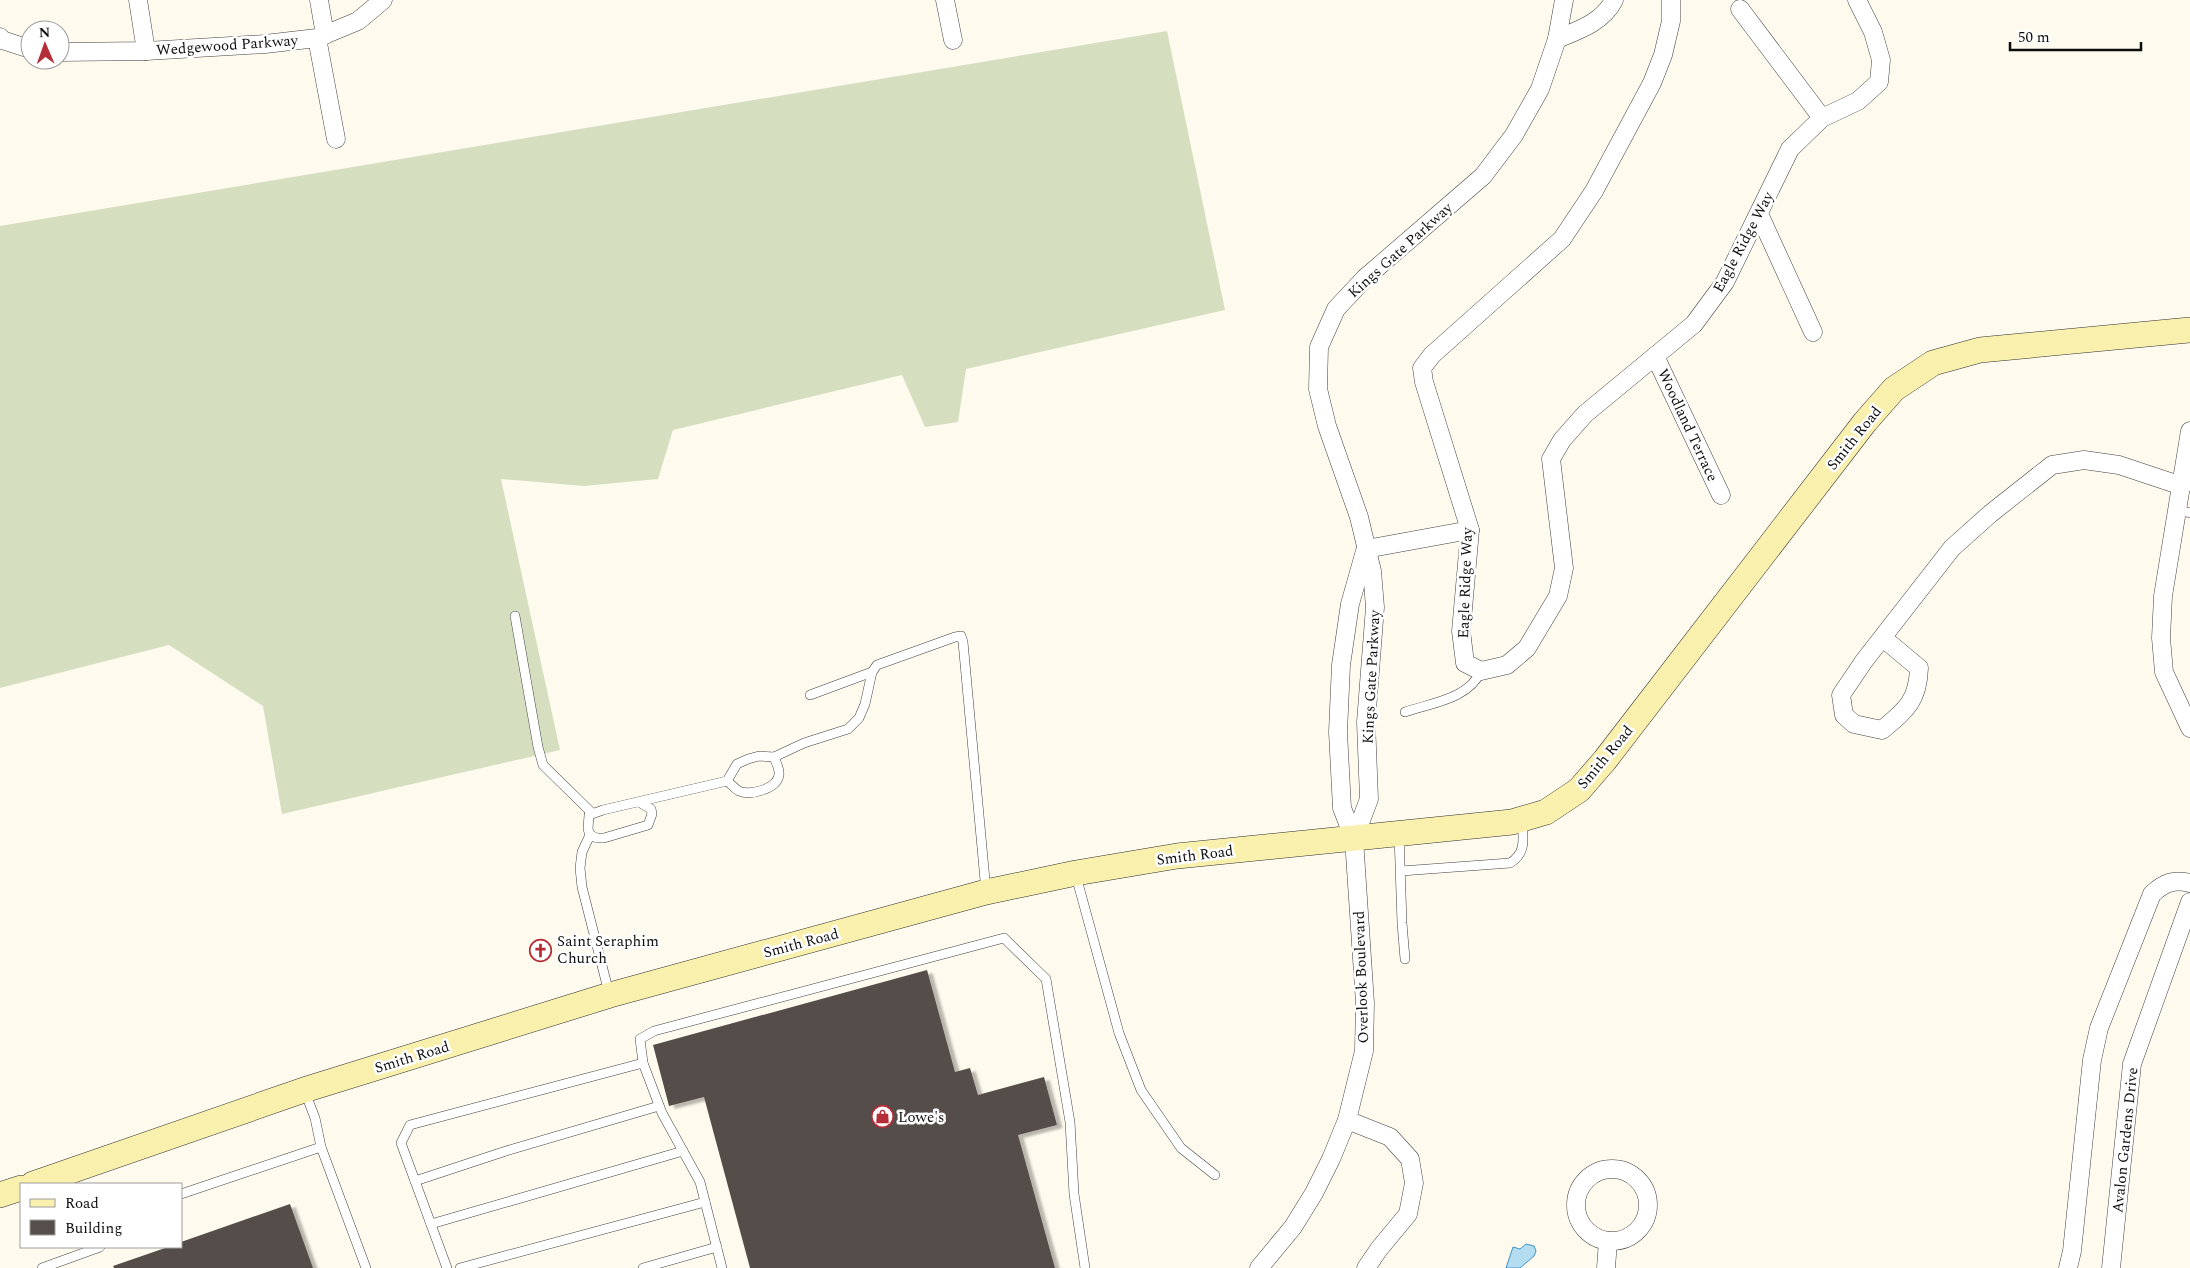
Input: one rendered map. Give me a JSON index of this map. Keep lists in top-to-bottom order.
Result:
{
  "streets": {
    "street": [
      "Wedgewood Parkway",
      "Eagle Ridge Way",
      "Kings Gate Parkway",
      "Woodland Terrace",
      "Smith Road",
      "Overlook Boulevard",
      "Avalon Gardens Drive"
    ]
  },
  "crossings": [
    ["Eagle Ridge Way", "Kings Gate Parkway"],
    ["Eagle Ridge Way", "Woodland Terrace"],
    ["Kings Gate Parkway", "Smith Road"],
    ["Kings Gate Parkway", "Overlook Boulevard"],
    ["Smith Road", "Overlook Boulevard"]
  ],
  "places": {
    "church": ["Saint Seraphim Church"],
    "shop": ["Lowe's"]
  },
  "legend": ["Road", "Building"],
  "scale_bar": "50 m",
  "north": "top"
}
